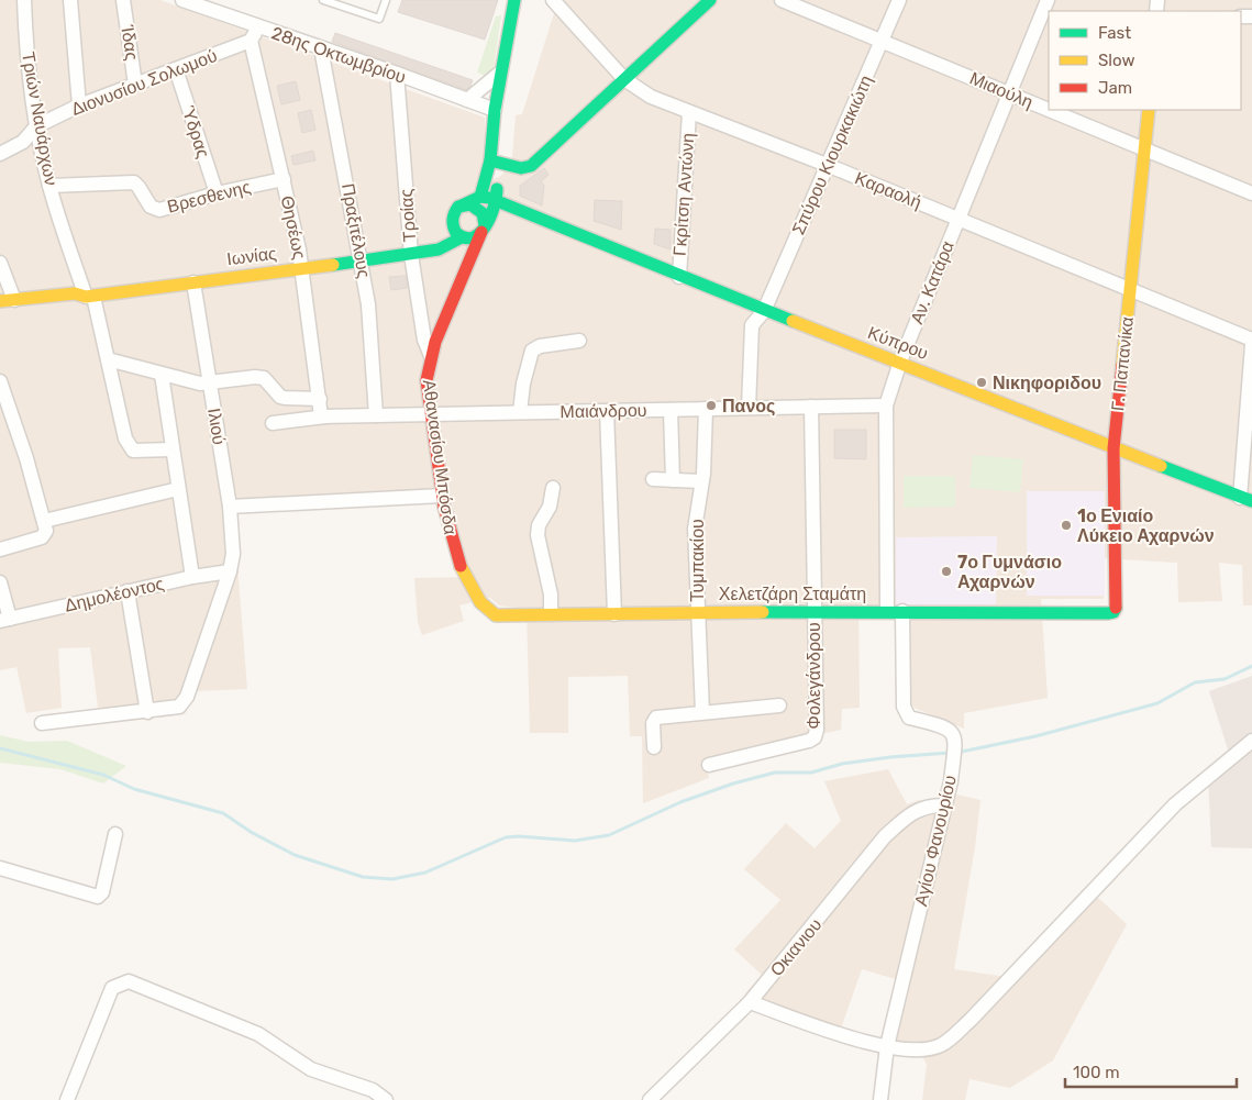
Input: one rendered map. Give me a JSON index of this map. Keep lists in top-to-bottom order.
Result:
{
  "streets": {
    "street": [
      "Ίδας",
      "28ης Οκτωμβρίου",
      "Διονυσίου Σολωμού",
      "Μιαούλη",
      "Τριών Ναυάρχων",
      "Ύδρας",
      "Σπύρου Κιουρκακιώτη",
      "Καραολή",
      "Γκρίτση Αντώνη",
      "Βρεσθενης",
      "Τροίας",
      "Θησέως",
      "Πραξιτέλους",
      "Ιωνίας",
      "Αν. Κατάρα",
      "Κύπρου",
      "Γ. Παπανίκα",
      "Μαιάνδρου",
      "Ιλιού",
      "Αθανασίου Μπόσδα",
      "Τυμπακίου",
      "Χελετζάρη Σταμάτη",
      "Δημολέοντος",
      "Φολεγάνδρου",
      "Αγίου Φανουρίου",
      "Οκιανιου"
    ]
  },
  "crossings": [
    ["Ίδας", "Διονυσίου Σολωμού"],
    ["28ης Οκτωμβρίου", "Τροίας"],
    ["28ης Οκτωμβρίου", "Πραξιτέλους"],
    ["Διονυσίου Σολωμού", "Τριών Ναυάρχων"],
    ["Διονυσίου Σολωμού", "Ύδρας"],
    ["Διονυσίου Σολωμού", "Θησέως"],
    ["Μιαούλη", "Σπύρου Κιουρκακιώτη"],
    ["Μιαούλη", "Αν. Κατάρα"],
    ["Μιαούλη", "Γ. Παπανίκα"],
    ["Τριών Ναυάρχων", "Βρεσθενης"],
    ["Τριών Ναυάρχων", "Ιωνίας"],
    ["Ύδρας", "Βρεσθενης"],
    ["Σπύρου Κιουρκακιώτη", "Καραολή"],
    ["Σπύρου Κιουρκακιώτη", "Κύπρου"],
    ["Σπύρου Κιουρκακιώτη", "Μαιάνδρου"],
    ["Καραολή", "Γκρίτση Αντώνη"],
    ["Καραολή", "Αν. Κατάρα"],
    ["Καραολή", "Γ. Παπανίκα"],
    ["Γκρίτση Αντώνη", "Κύπρου"],
    ["Βρεσθενης", "Θησέως"],
    ["Τροίας", "Ιωνίας"],
    ["Τροίας", "Αθανασίου Μπόσδα"],
    ["Θησέως", "Ιωνίας"],
    ["Θησέως", "Μαιάνδρου"],
    ["Πραξιτέλους", "Ιωνίας"],
    ["Πραξιτέλους", "Μαιάνδρου"],
    ["Ιωνίας", "Ιλιού"],
    ["Ιωνίας", "Αθανασίου Μπόσδα"],
    ["Αν. Κατάρα", "Κύπρου"],
    ["Αν. Κατάρα", "Μαιάνδρου"],
    ["Αν. Κατάρα", "Χελετζάρη Σταμάτη"],
    ["Κύπρου", "Γ. Παπανίκα"],
    ["Γ. Παπανίκα", "Χελετζάρη Σταμάτη"],
    ["Μαιάνδρου", "Αθανασίου Μπόσδα"],
    ["Μαιάνδρου", "Τυμπακίου"],
    ["Μαιάνδρου", "Φολεγάνδρου"],
    ["Ιλιού", "Δημολέοντος"],
    ["Αθανασίου Μπόσδα", "Χελετζάρη Σταμάτη"],
    ["Τυμπακίου", "Χελετζάρη Σταμάτη"],
    ["Χελετζάρη Σταμάτη", "Φολεγάνδρου"],
    ["Χελετζάρη Σταμάτη", "Αγίου Φανουρίου"],
    ["Αγίου Φανουρίου", "Οκιανιου"]
  ],
  "places": [
    "Νικηφοριδου",
    "Πανος",
    "1ο Ενιαίο Λύκειο Αχαρνών",
    "7ο Γυμνάσιο Αχαρνών"
  ],
  "legend": ["Fast", "Slow", "Jam"],
  "scale_bar": "100 m"
}
